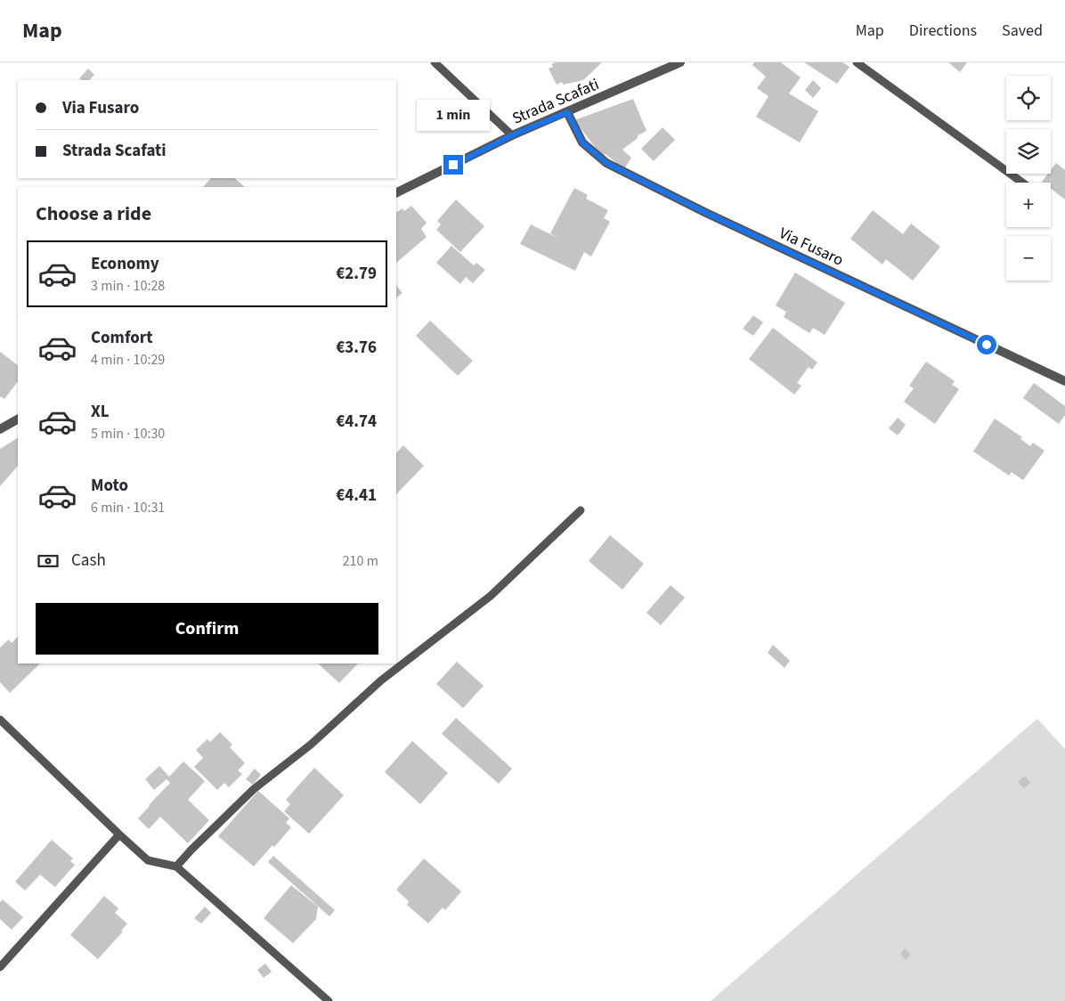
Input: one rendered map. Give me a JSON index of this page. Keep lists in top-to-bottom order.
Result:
{
  "streets": {
    "street": ["Strada Scafati", "Via Fusaro"]
  },
  "crossings": [
    ["Strada Scafati", "Via Fusaro"]
  ],
  "page": {
    "header": "Map",
    "nav": ["Map", "Directions", "Saved"],
    "map_buttons": ["+", "−"],
    "banner": ["Via Fusaro", "Strada Scafati"],
    "bubble": "1 min",
    "heading": "Choose a ride",
    "list": [
      {
        "name": "Economy",
        "note": "3 min · 10:28",
        "value": "€2.79"
      },
      {
        "name": "Comfort",
        "note": "4 min · 10:29",
        "value": "€3.76"
      },
      {
        "name": "XL",
        "note": "5 min · 10:30",
        "value": "€4.74"
      },
      {
        "name": "Moto",
        "note": "6 min · 10:31",
        "value": "€4.41"
      }
    ],
    "pay": ["Cash", "210 m"],
    "buttons": "Confirm"
  }
}
